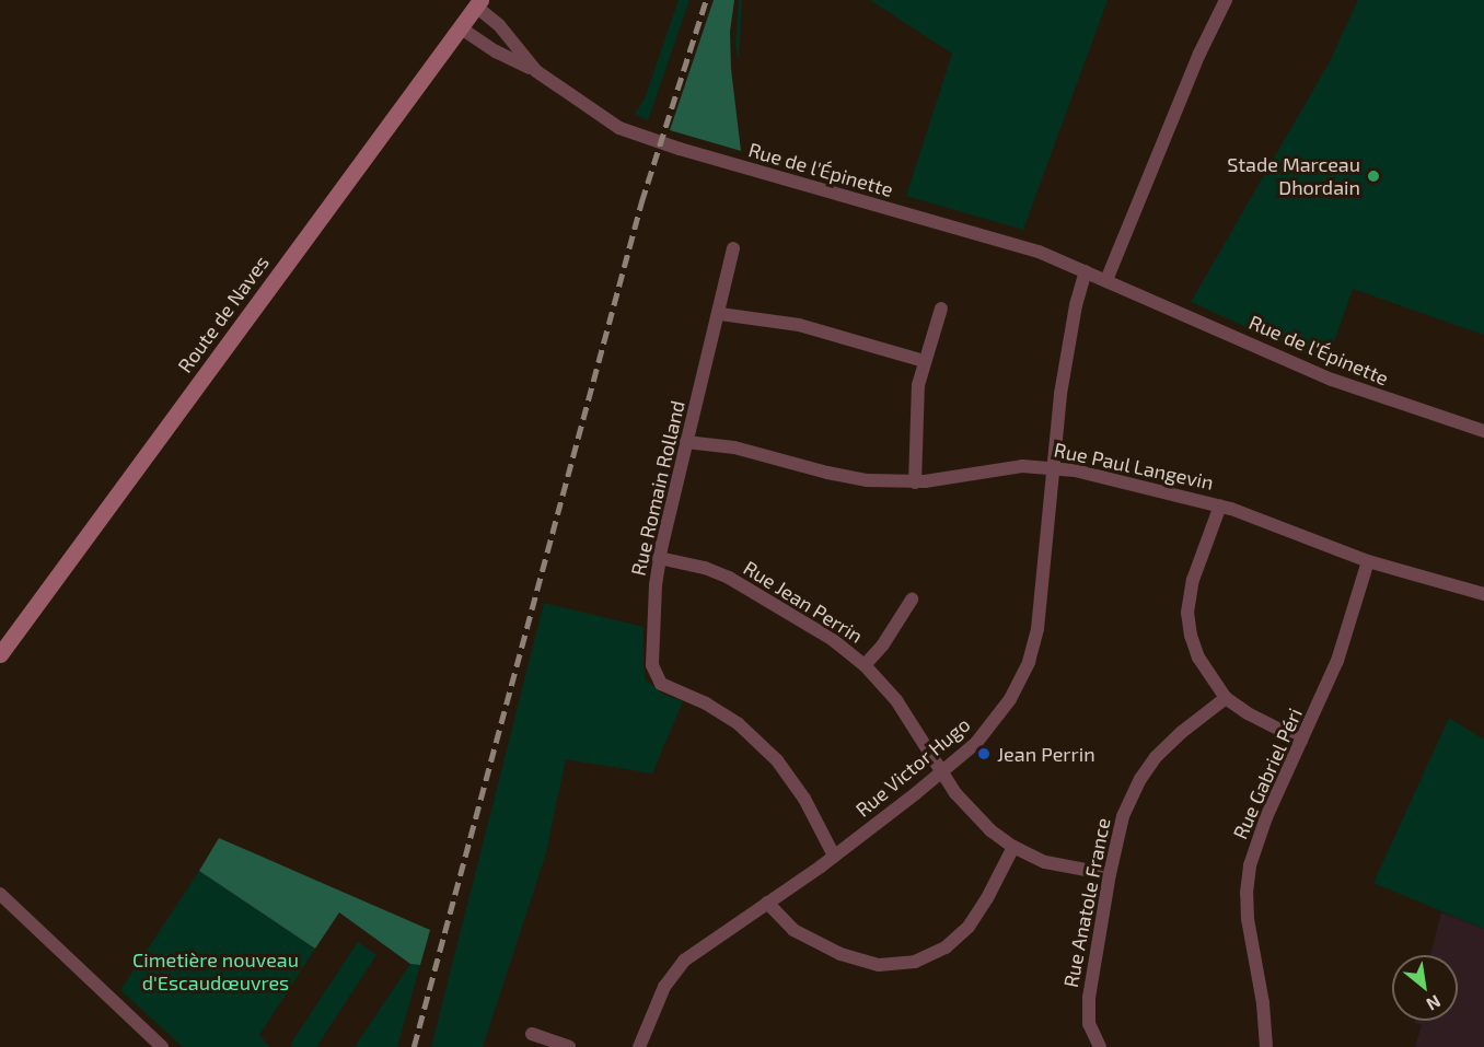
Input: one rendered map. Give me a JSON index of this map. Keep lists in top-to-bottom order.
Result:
{
  "streets": {
    "main road": ["Route de Naves"],
    "street": [
      "Rue de l'Épinette",
      "Rue Paul Langevin",
      "Rue Romain Rolland",
      "Rue Jean Perrin",
      "Rue Victor Hugo",
      "Rue Gabriel Péri",
      "Rue Anatole France"
    ]
  },
  "crossings": [
    ["Rue de l'Épinette", "Route de Naves"],
    ["Rue de l'Épinette", "Rue Victor Hugo"],
    ["Rue Paul Langevin", "Rue Romain Rolland"],
    ["Rue Paul Langevin", "Rue Victor Hugo"],
    ["Rue Paul Langevin", "Rue Gabriel Péri"],
    ["Rue Romain Rolland", "Rue Jean Perrin"],
    ["Rue Romain Rolland", "Rue Victor Hugo"],
    ["Rue Jean Perrin", "Rue Victor Hugo"],
    ["Rue Jean Perrin", "Rue Anatole France"]
  ],
  "parks": ["Cimetière nouveau d'Escaudœuvres"],
  "places": ["Stade Marceau Dhordain", "Jean Perrin"],
  "north": "bottom right"
}
